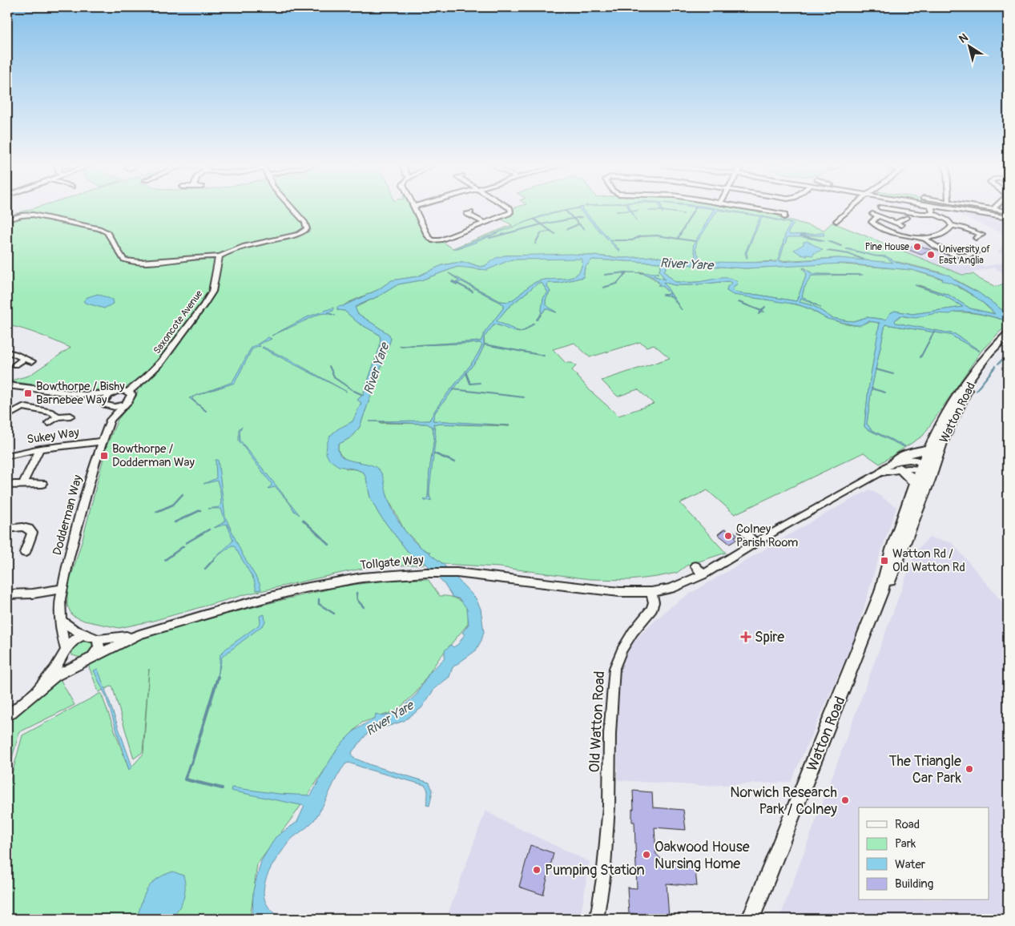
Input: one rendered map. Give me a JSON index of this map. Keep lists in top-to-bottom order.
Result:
{
  "streets": {
    "main road": ["Watton Road"],
    "street": [
      "Saxoncote Avenue",
      "Sukey Way",
      "Dodderman Way",
      "Tollgate Way",
      "Old Watton Road"
    ]
  },
  "crossings": [
    ["Saxoncote Avenue", "Dodderman Way"],
    ["Sukey Way", "Dodderman Way"],
    ["Dodderman Way", "Tollgate Way"],
    ["Tollgate Way", "Old Watton Road"]
  ],
  "water": ["River Yare"],
  "places": {
    "other": [
      "Pine House",
      "University of East Anglia",
      "Colney Parish Room",
      "The Triangle Car Park",
      "Norwich Research Park / Colney",
      "Oakwood House Nursing Home",
      "Pumping Station"
    ],
    "transit": ["Bowthorpe / Bishy Barnebee Way", "Bowthorpe / Dodderman Way", "Watton Rd / Old Watton Rd"],
    "health": ["Spire"]
  },
  "legend": [
    "Road",
    "Park",
    "Water",
    "Building"
  ],
  "north": "top left"
}
